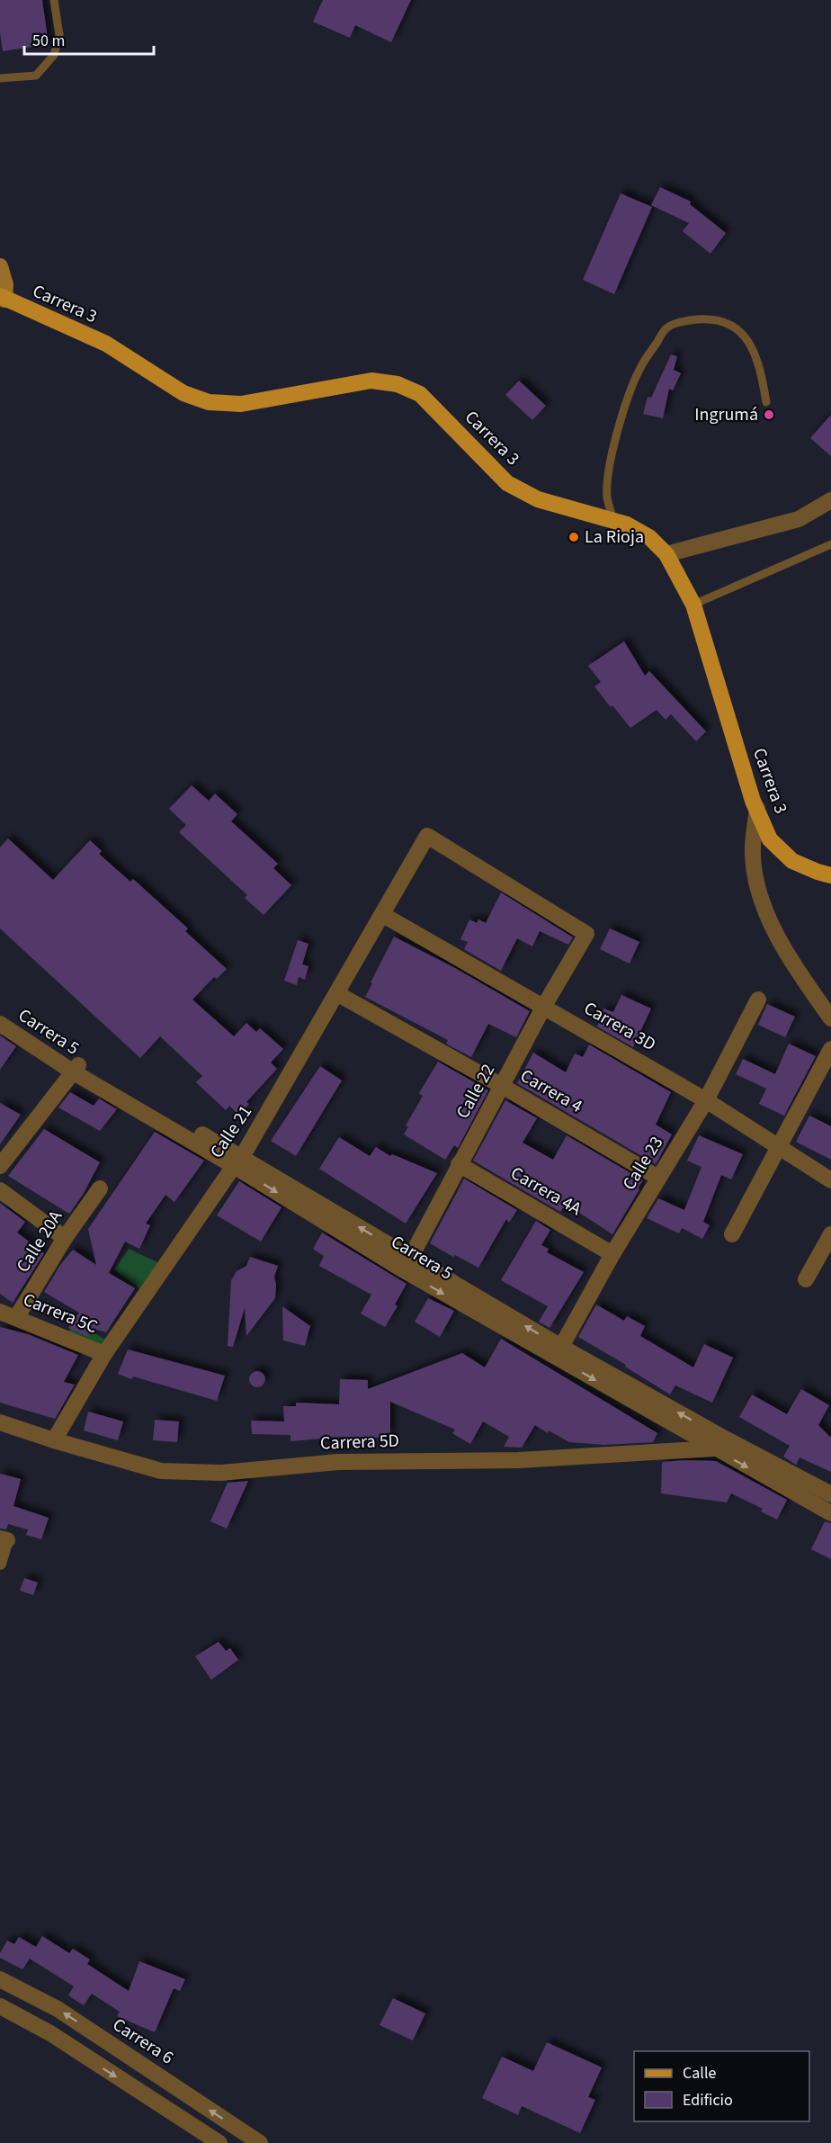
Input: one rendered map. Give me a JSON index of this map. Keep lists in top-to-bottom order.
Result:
{
  "streets": {
    "main road": ["Carrera 3"],
    "street": [
      "Carrera 3D",
      "Carrera 5",
      "Calle 22",
      "Carrera 4",
      "Calle 21",
      "Calle 23",
      "Carrera 4A",
      "Calle 20A",
      "Carrera 5C",
      "Carrera 5D",
      "Carrera 6"
    ]
  },
  "crossings": [
    ["Carrera 3D", "Calle 22"],
    ["Carrera 3D", "Calle 21"],
    ["Carrera 3D", "Calle 23"],
    ["Carrera 5", "Calle 22"],
    ["Carrera 5", "Calle 21"],
    ["Carrera 5", "Calle 23"],
    ["Carrera 5", "Carrera 5D"],
    ["Calle 22", "Carrera 4"],
    ["Calle 22", "Calle 21"],
    ["Calle 22", "Carrera 4A"],
    ["Carrera 4", "Calle 21"],
    ["Carrera 4", "Calle 23"],
    ["Calle 21", "Carrera 5C"],
    ["Calle 21", "Carrera 5D"],
    ["Calle 23", "Carrera 4A"],
    ["Calle 20A", "Carrera 5C"]
  ],
  "places": ["Ingrumá", "La Rioja"],
  "legend": ["Calle", "Edificio"],
  "scale_bar": "50 m"
}
